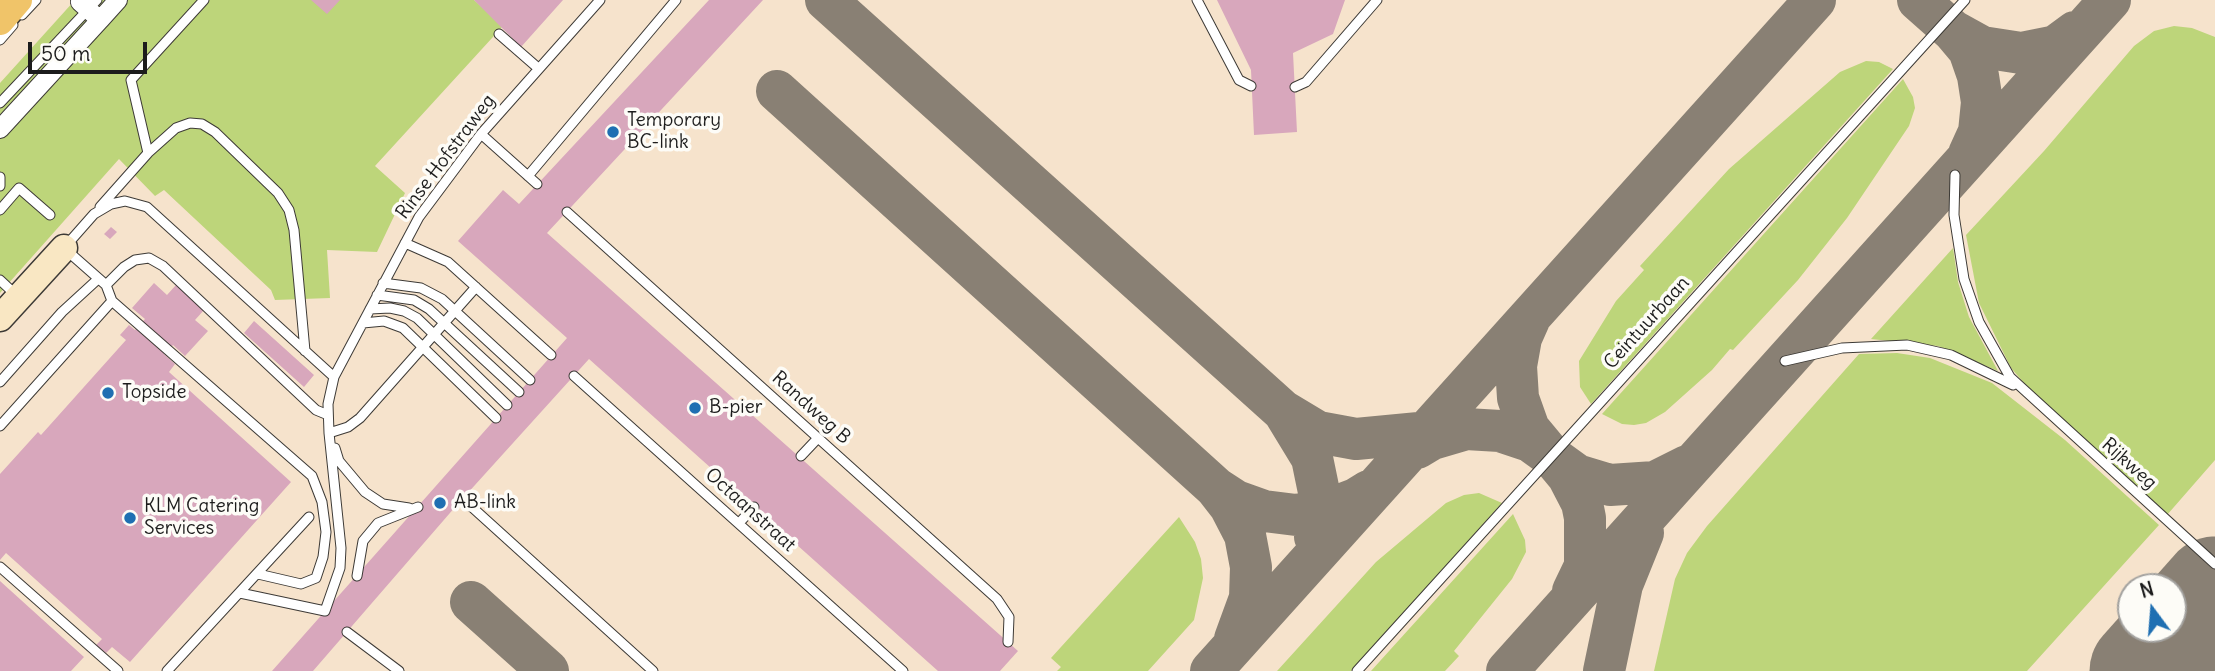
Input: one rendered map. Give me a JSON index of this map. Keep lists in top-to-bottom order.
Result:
{
  "streets": {
    "lane": [
      "Rinse Hofstraweg",
      "Ceintuurbaan",
      "Randweg B",
      "Rijkweg",
      "Octaanstraat"
    ]
  },
  "places": [
    "Temporary BC-link",
    "Topside",
    "B-pier",
    "AB-link",
    "KLM Catering Services"
  ],
  "scale_bar": "50 m",
  "north": "top"
}
